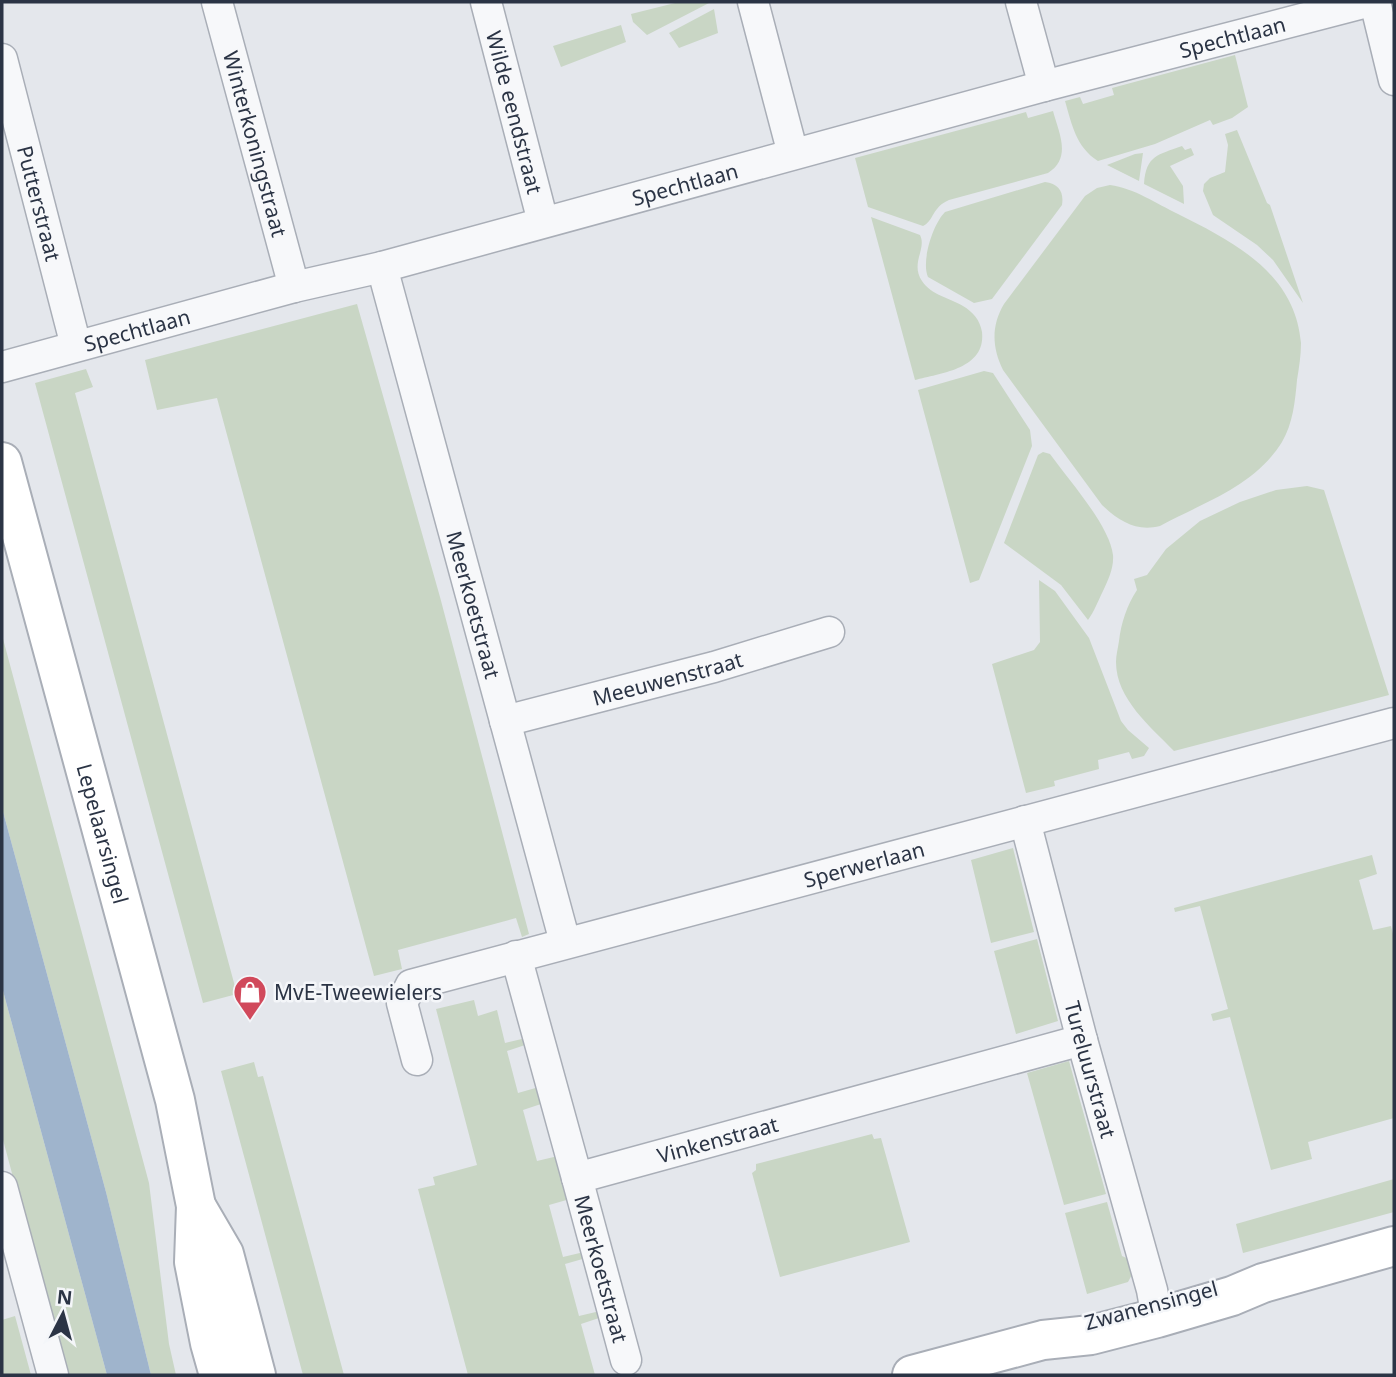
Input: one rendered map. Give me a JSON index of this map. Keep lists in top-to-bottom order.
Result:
{
  "streets": {
    "street": [
      "Spechtlaan",
      "Wilde eendstraat",
      "Winterkoningstraat",
      "Putterstraat",
      "Meerkoetstraat",
      "Meeuwenstraat",
      "Lepelaarsingel",
      "Sperwerlaan",
      "Tureluurstraat",
      "Vinkenstraat",
      "Zwanensingel"
    ]
  },
  "crossings": [
    ["Spechtlaan", "Wilde eendstraat"],
    ["Spechtlaan", "Winterkoningstraat"],
    ["Spechtlaan", "Putterstraat"],
    ["Spechtlaan", "Meerkoetstraat"],
    ["Meerkoetstraat", "Meeuwenstraat"],
    ["Meerkoetstraat", "Sperwerlaan"],
    ["Meerkoetstraat", "Vinkenstraat"],
    ["Sperwerlaan", "Tureluurstraat"],
    ["Tureluurstraat", "Vinkenstraat"],
    ["Tureluurstraat", "Zwanensingel"]
  ],
  "places": {
    "shop": ["MvE-Tweewielers"]
  },
  "north": "top"
}
